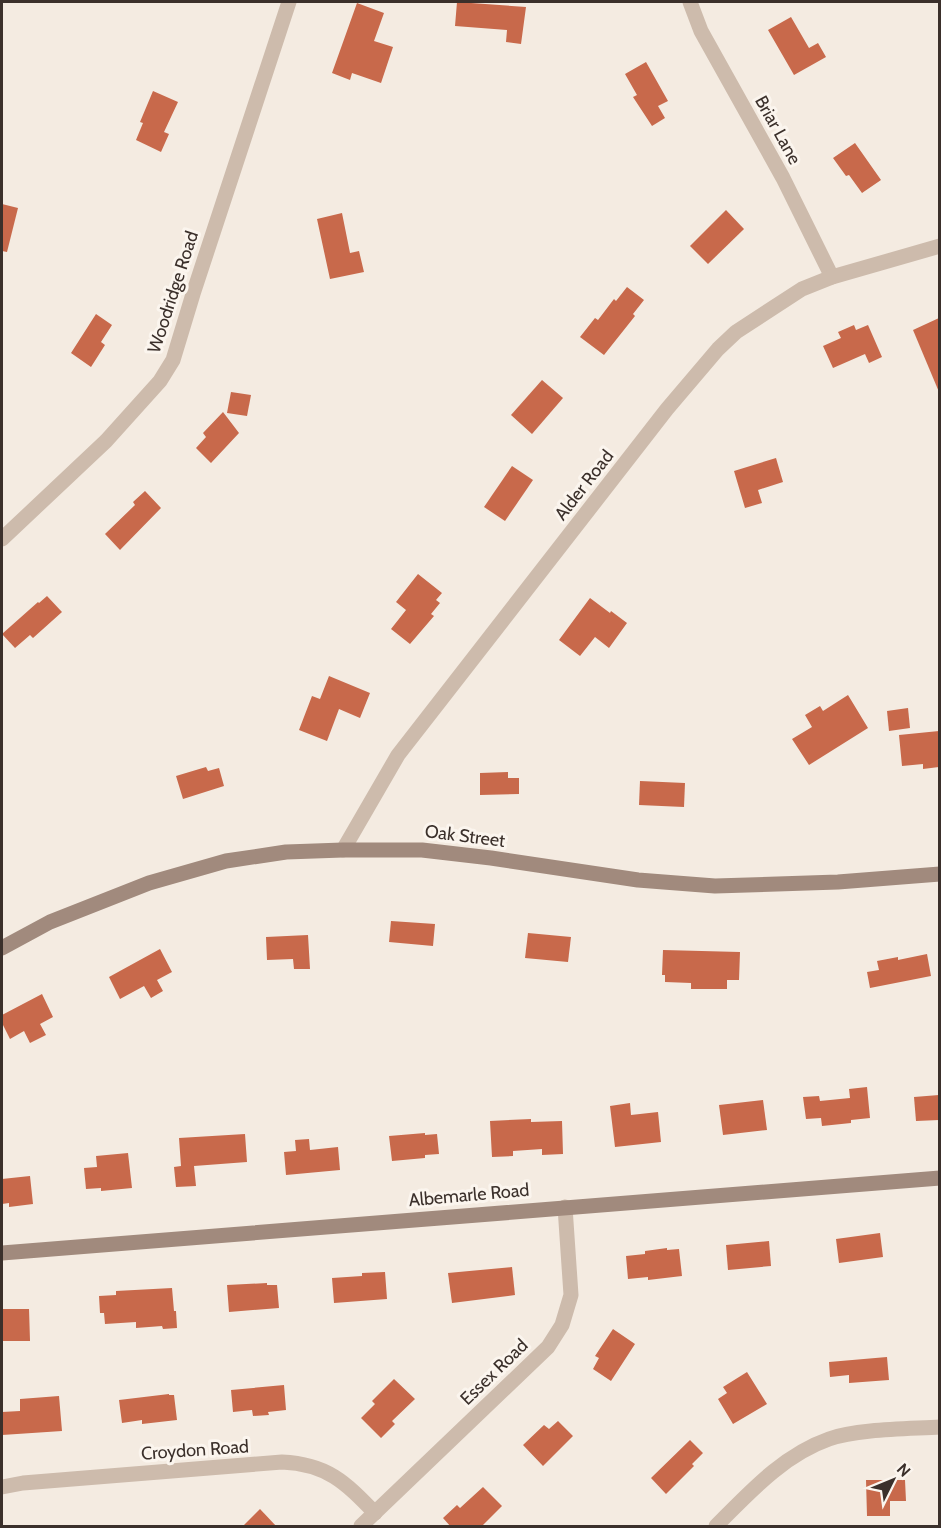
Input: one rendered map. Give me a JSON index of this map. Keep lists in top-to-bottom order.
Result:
{
  "streets": {
    "street": [
      "Briar Lane",
      "Woodridge Road",
      "Alder Road",
      "Oak Street",
      "Albemarle Road",
      "Essex Road",
      "Croydon Road"
    ]
  },
  "crossings": [
    ["Briar Lane", "Alder Road"],
    ["Alder Road", "Oak Street"],
    ["Albemarle Road", "Essex Road"],
    ["Essex Road", "Croydon Road"]
  ],
  "north": "top right"
}
